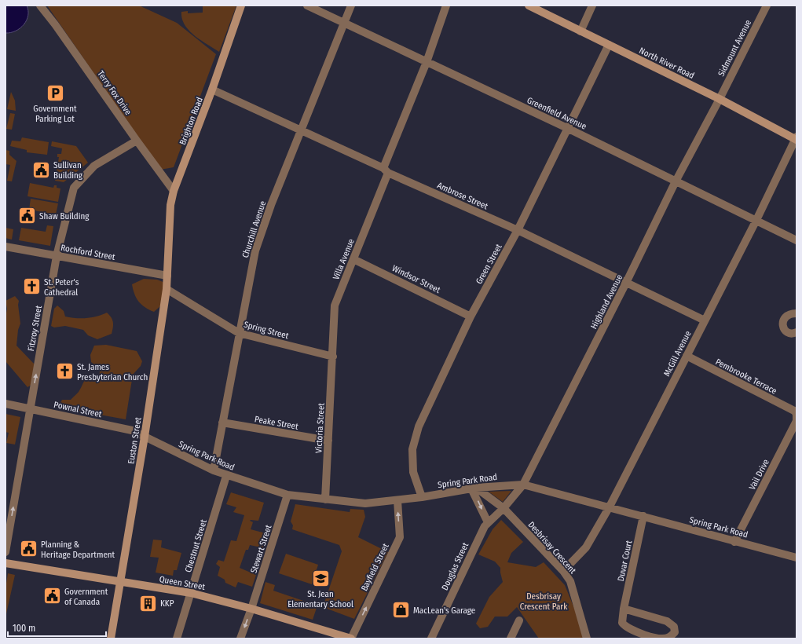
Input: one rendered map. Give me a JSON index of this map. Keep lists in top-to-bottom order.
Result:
{
  "streets": {
    "main road": [
      "North River Road",
      "Brighton Road",
      "Euston Street",
      "Queen Street"
    ],
    "street": [
      "Sidmount Avenue",
      "Terry Fox Drive",
      "Greenfield Avenue",
      "Ambrose Street",
      "Churchill Avenue",
      "Rochford Street",
      "Villa Avenue",
      "Green Street",
      "Windsor Street",
      "Highland Avenue",
      "Fitzroy Street",
      "Spring Street",
      "McGill Avenue",
      "Pembrooke Terrace",
      "Pownal Street",
      "Peake Street",
      "Victoria Street",
      "Spring Park Road",
      "Vail Drive",
      "Chestnut Street",
      "Desbrisay Crescent",
      "Stewart Street",
      "Duvar Court",
      "Douglas Street",
      "Bayfield Street"
    ]
  },
  "crossings": [
    ["Sidmount Avenue", "North River Road"],
    ["Sidmount Avenue", "Highland Avenue"],
    ["North River Road", "Green Street"],
    ["North River Road", "Highland Avenue"],
    ["North River Road", "McGill Avenue"],
    ["Terry Fox Drive", "Brighton Road"],
    ["Terry Fox Drive", "Fitzroy Street"],
    ["Greenfield Avenue", "Churchill Avenue"],
    ["Greenfield Avenue", "Villa Avenue"],
    ["Greenfield Avenue", "Green Street"],
    ["Greenfield Avenue", "Highland Avenue"],
    ["Greenfield Avenue", "McGill Avenue"],
    ["Brighton Road", "Ambrose Street"],
    ["Brighton Road", "Euston Street"],
    ["Ambrose Street", "Churchill Avenue"],
    ["Ambrose Street", "Villa Avenue"],
    ["Ambrose Street", "Green Street"],
    ["Ambrose Street", "Highland Avenue"],
    ["Ambrose Street", "McGill Avenue"],
    ["Churchill Avenue", "Spring Street"],
    ["Churchill Avenue", "Peake Street"],
    ["Churchill Avenue", "Spring Park Road"],
    ["Rochford Street", "Fitzroy Street"],
    ["Rochford Street", "Euston Street"],
    ["Villa Avenue", "Windsor Street"],
    ["Villa Avenue", "Spring Street"],
    ["Villa Avenue", "Victoria Street"],
    ["Green Street", "Windsor Street"],
    ["Green Street", "Spring Park Road"],
    ["Highland Avenue", "Spring Park Road"],
    ["Highland Avenue", "Desbrisay Crescent"],
    ["Highland Avenue", "Douglas Street"],
    ["Fitzroy Street", "Pownal Street"],
    ["Spring Street", "Victoria Street"],
    ["Spring Street", "Euston Street"],
    ["McGill Avenue", "Pembrooke Terrace"],
    ["McGill Avenue", "Spring Park Road"],
    ["McGill Avenue", "Desbrisay Crescent"],
    ["Pembrooke Terrace", "Vail Drive"],
    ["Pownal Street", "Euston Street"],
    ["Pownal Street", "Spring Park Road"],
    ["Peake Street", "Victoria Street"],
    ["Victoria Street", "Spring Park Road"],
    ["Euston Street", "Spring Park Road"],
    ["Euston Street", "Queen Street"],
    ["Spring Park Road", "Vail Drive"],
    ["Spring Park Road", "Chestnut Street"],
    ["Spring Park Road", "Desbrisay Crescent"],
    ["Spring Park Road", "Stewart Street"],
    ["Spring Park Road", "Duvar Court"],
    ["Spring Park Road", "Bayfield Street"],
    ["Chestnut Street", "Queen Street"],
    ["Desbrisay Crescent", "Douglas Street"],
    ["Stewart Street", "Queen Street"],
    ["Bayfield Street", "Queen Street"]
  ],
  "one_way": ["Fitzroy Street", "Bayfield Street"],
  "parks": ["Desbrisay Crescent Park"],
  "places": {
    "parking": ["Government Parking Lot"],
    "public building": [
      "Sullivan Building",
      "Shaw Building",
      "Planning & Heritage Department",
      "Government of Canada"
    ],
    "church": ["St. Peter's Cathedral", "St. James Presbyterian Church"],
    "school or university": ["St. Jean Elementary School"],
    "building": ["KKP"],
    "shop": ["MacLean's Garage"]
  },
  "scale_bar": "100 m"
}
